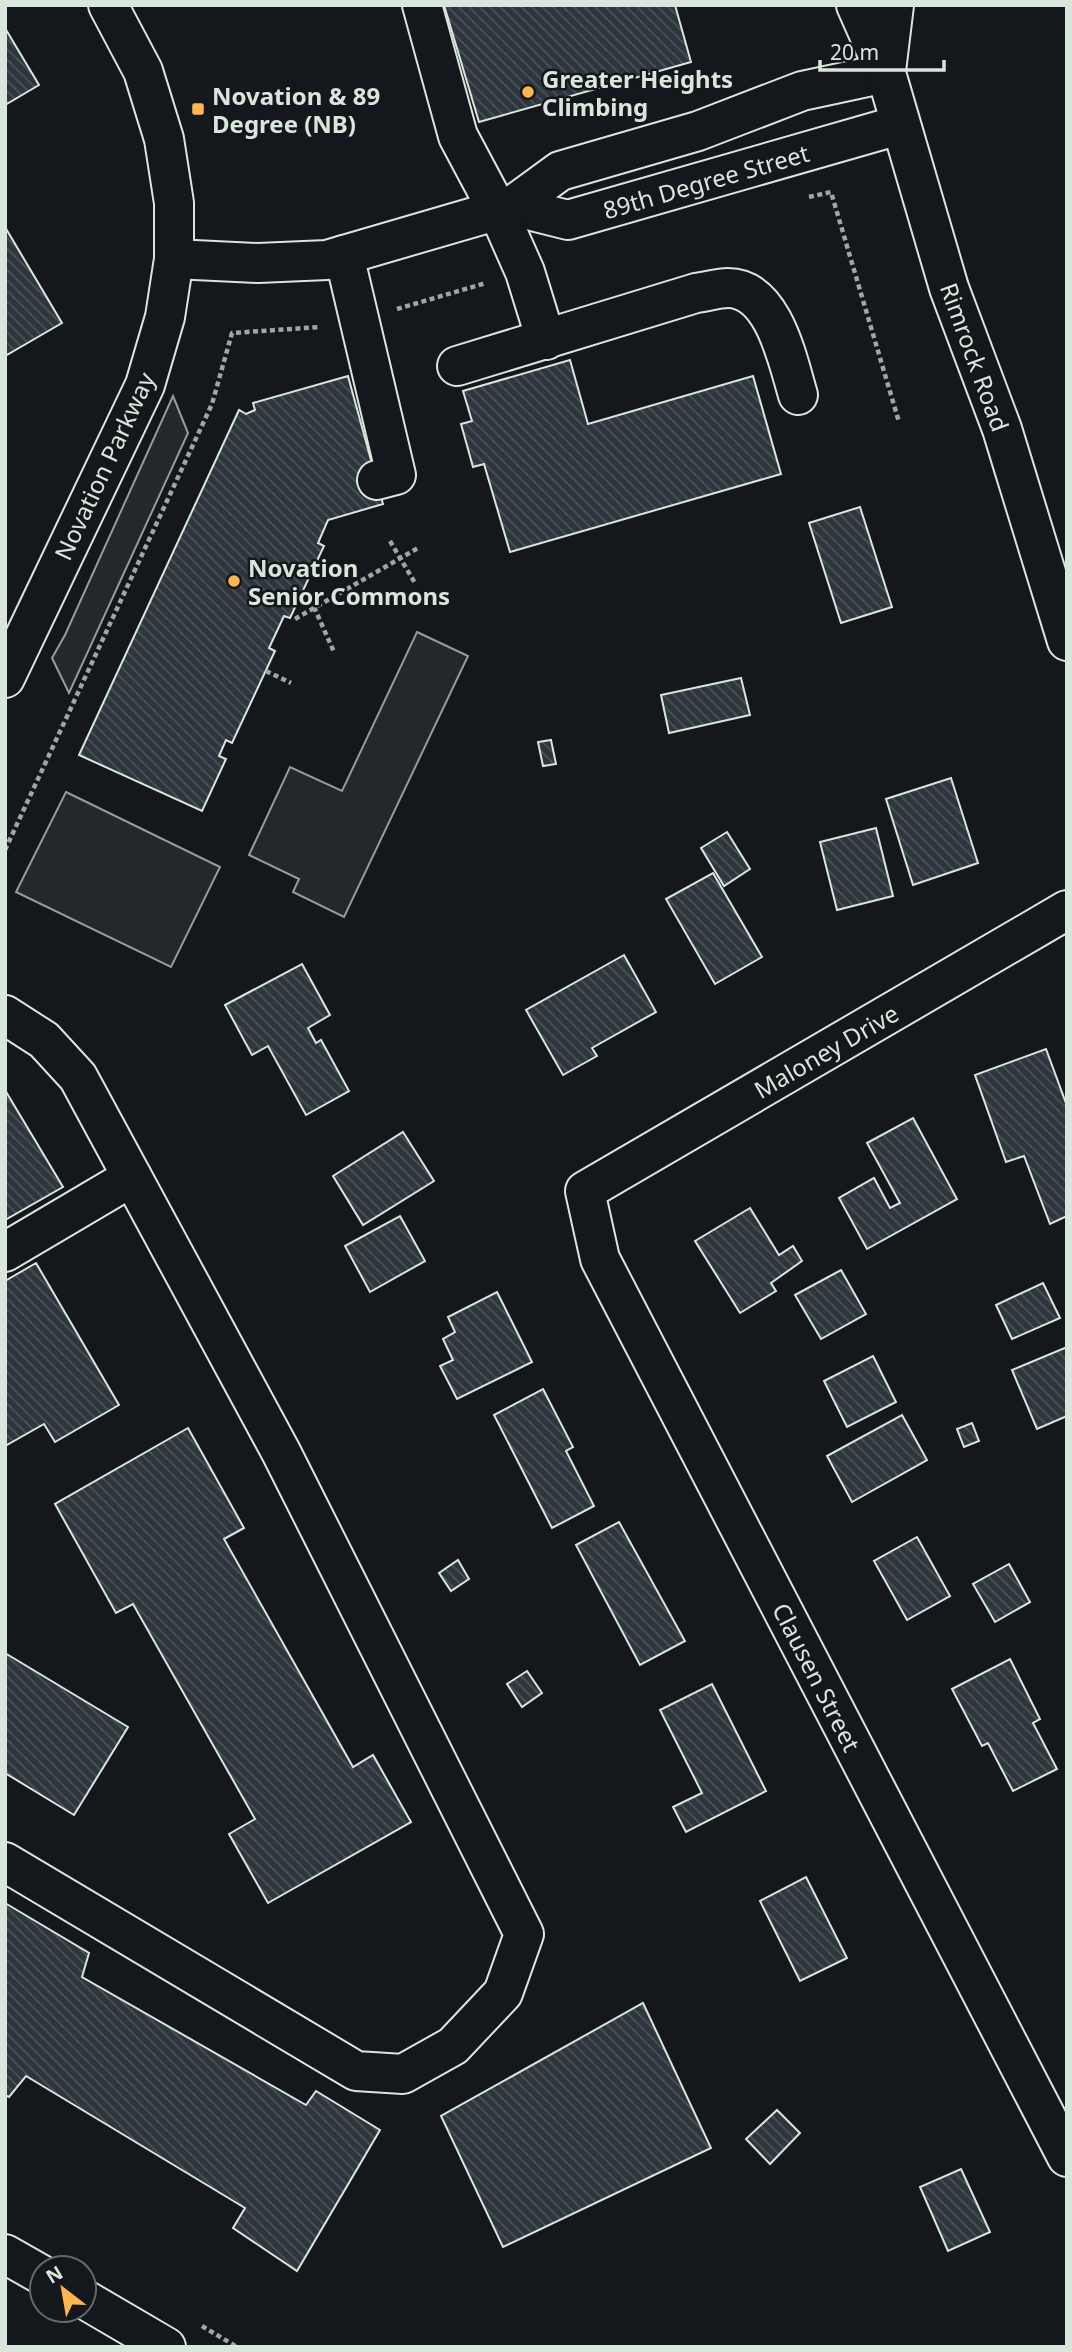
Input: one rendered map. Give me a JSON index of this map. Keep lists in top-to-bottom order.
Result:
{
  "streets": {
    "street": [
      "89th Degree Street",
      "Rimrock Road",
      "Novation Parkway",
      "Maloney Drive",
      "Clausen Street"
    ]
  },
  "crossings": [
    ["89th Degree Street", "Rimrock Road"],
    ["89th Degree Street", "Novation Parkway"],
    ["Maloney Drive", "Clausen Street"]
  ],
  "places": {
    "other": ["Greater Heights Climbing", "Novation Senior Commons"],
    "transit": ["Novation & 89 Degree (NB)"]
  },
  "scale_bar": "20 m",
  "north": "top left"
}
